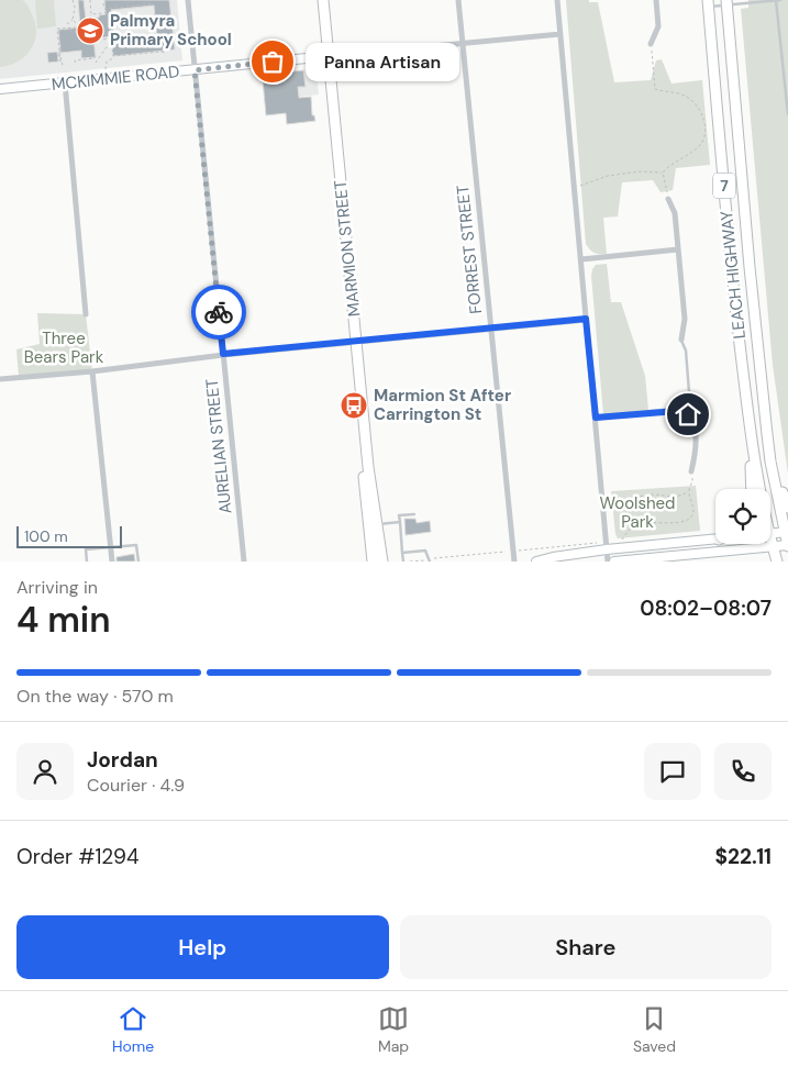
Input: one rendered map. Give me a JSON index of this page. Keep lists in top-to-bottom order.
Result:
{
  "streets": {
    "main road": [
      "MCKIMMIE ROAD",
      "7",
      "MARMION STREET",
      "LEACH HIGHWAY"
    ],
    "street": ["FORREST STREET", "AURELIAN STREET"]
  },
  "crossings": [
    ["MCKIMMIE ROAD", "MARMION STREET"],
    ["MCKIMMIE ROAD", "AURELIAN STREET"],
    ["7", "LEACH HIGHWAY"]
  ],
  "parks": ["Three Bears Park", "Woolshed Park"],
  "places": {
    "school or university": ["Palmyra Primary School"],
    "other": ["Panna Artisan"],
    "bus stop": ["Marmion St After Carrington St"]
  },
  "scale_bar": "100 m",
  "page": {
    "bubble": "Panna Artisan",
    "scale": "100 m",
    "heading": ["4 min", "Arriving in", "08:02–08:07"],
    "panel": [
      "Jordan",
      "Courier · 4.9",
      "Order #1294",
      "$22.11"
    ],
    "bar": "On the way · 570 m",
    "buttons": ["Help", "Share"],
    "tabs": ["Home", "Map", "Saved"]
  }
}
